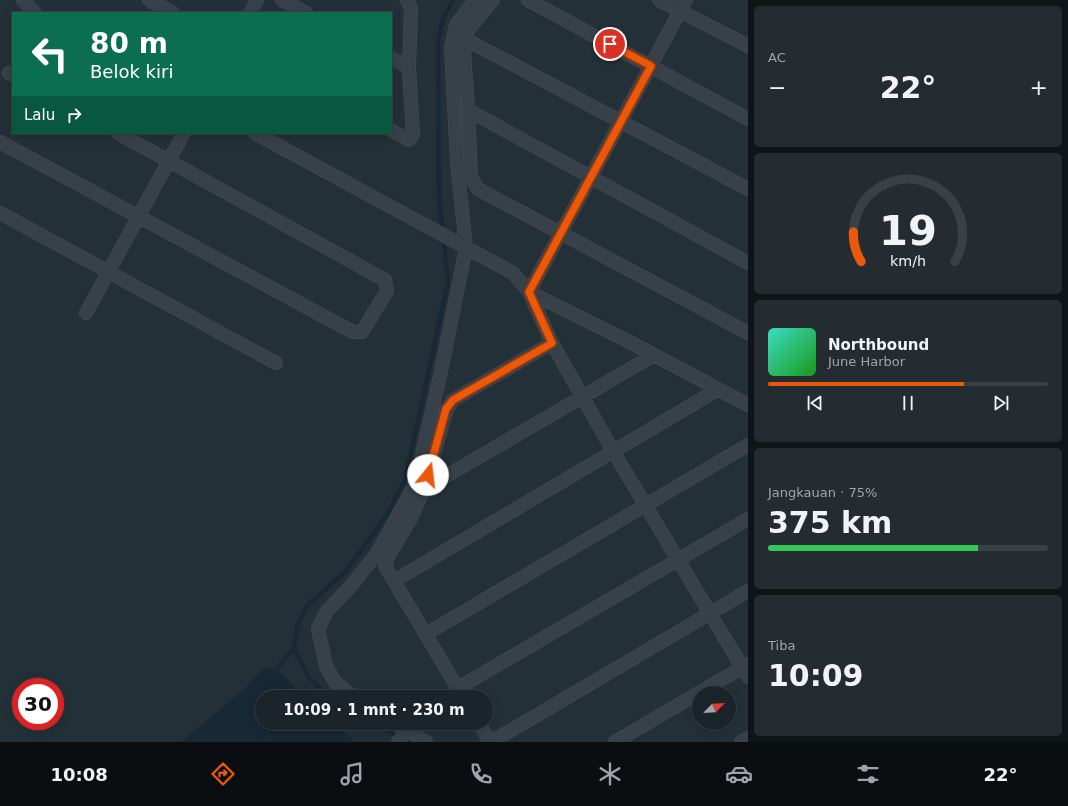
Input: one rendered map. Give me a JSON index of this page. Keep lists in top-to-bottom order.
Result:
{
  "north": "top right",
  "page": {
    "tile": [
      "AC",
      ["Jangkauan · 75%", "375 km"],
      ["Tiba", "10:09"]
    ],
    "turn": ["80 m", "Belok kiri"],
    "heat": ["−", "22°", "+"],
    "then": "Lalu",
    "song": ["Northbound", "June Harbor"],
    "limit": "30",
    "trip": "10:09 · 1 mnt · 230 m",
    "tabs": ["10:08", "22°"],
    "gauge": ["19", "km/h"]
  }
}
